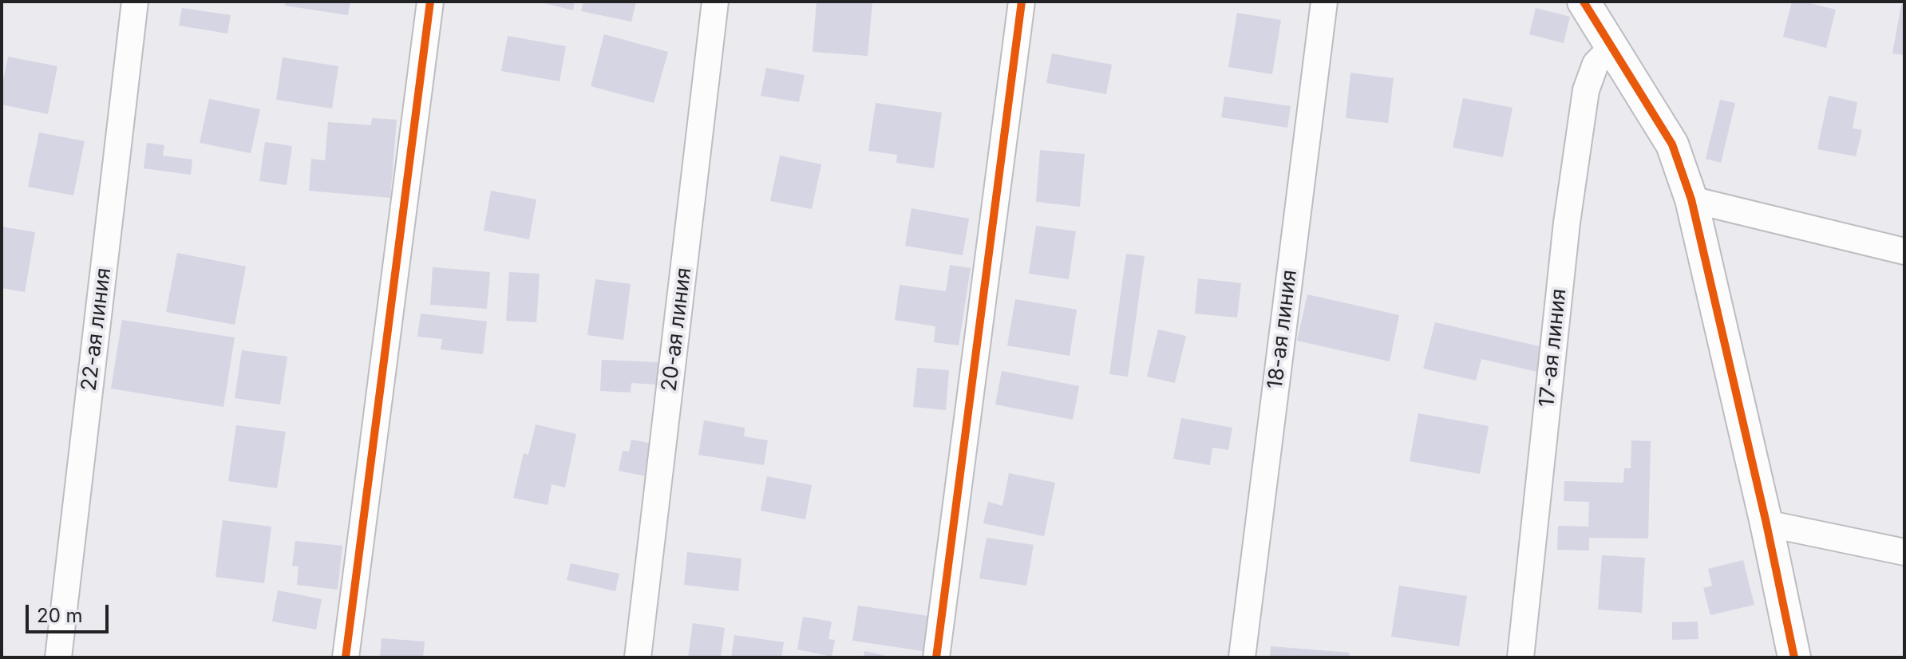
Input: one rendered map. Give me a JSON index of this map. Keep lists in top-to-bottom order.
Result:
{
  "streets": {
    "street": [
      "22-ая линия",
      "20-ая линия",
      "18-ая линия",
      "17-ая линия"
    ]
  },
  "scale_bar": "20 m"
}
